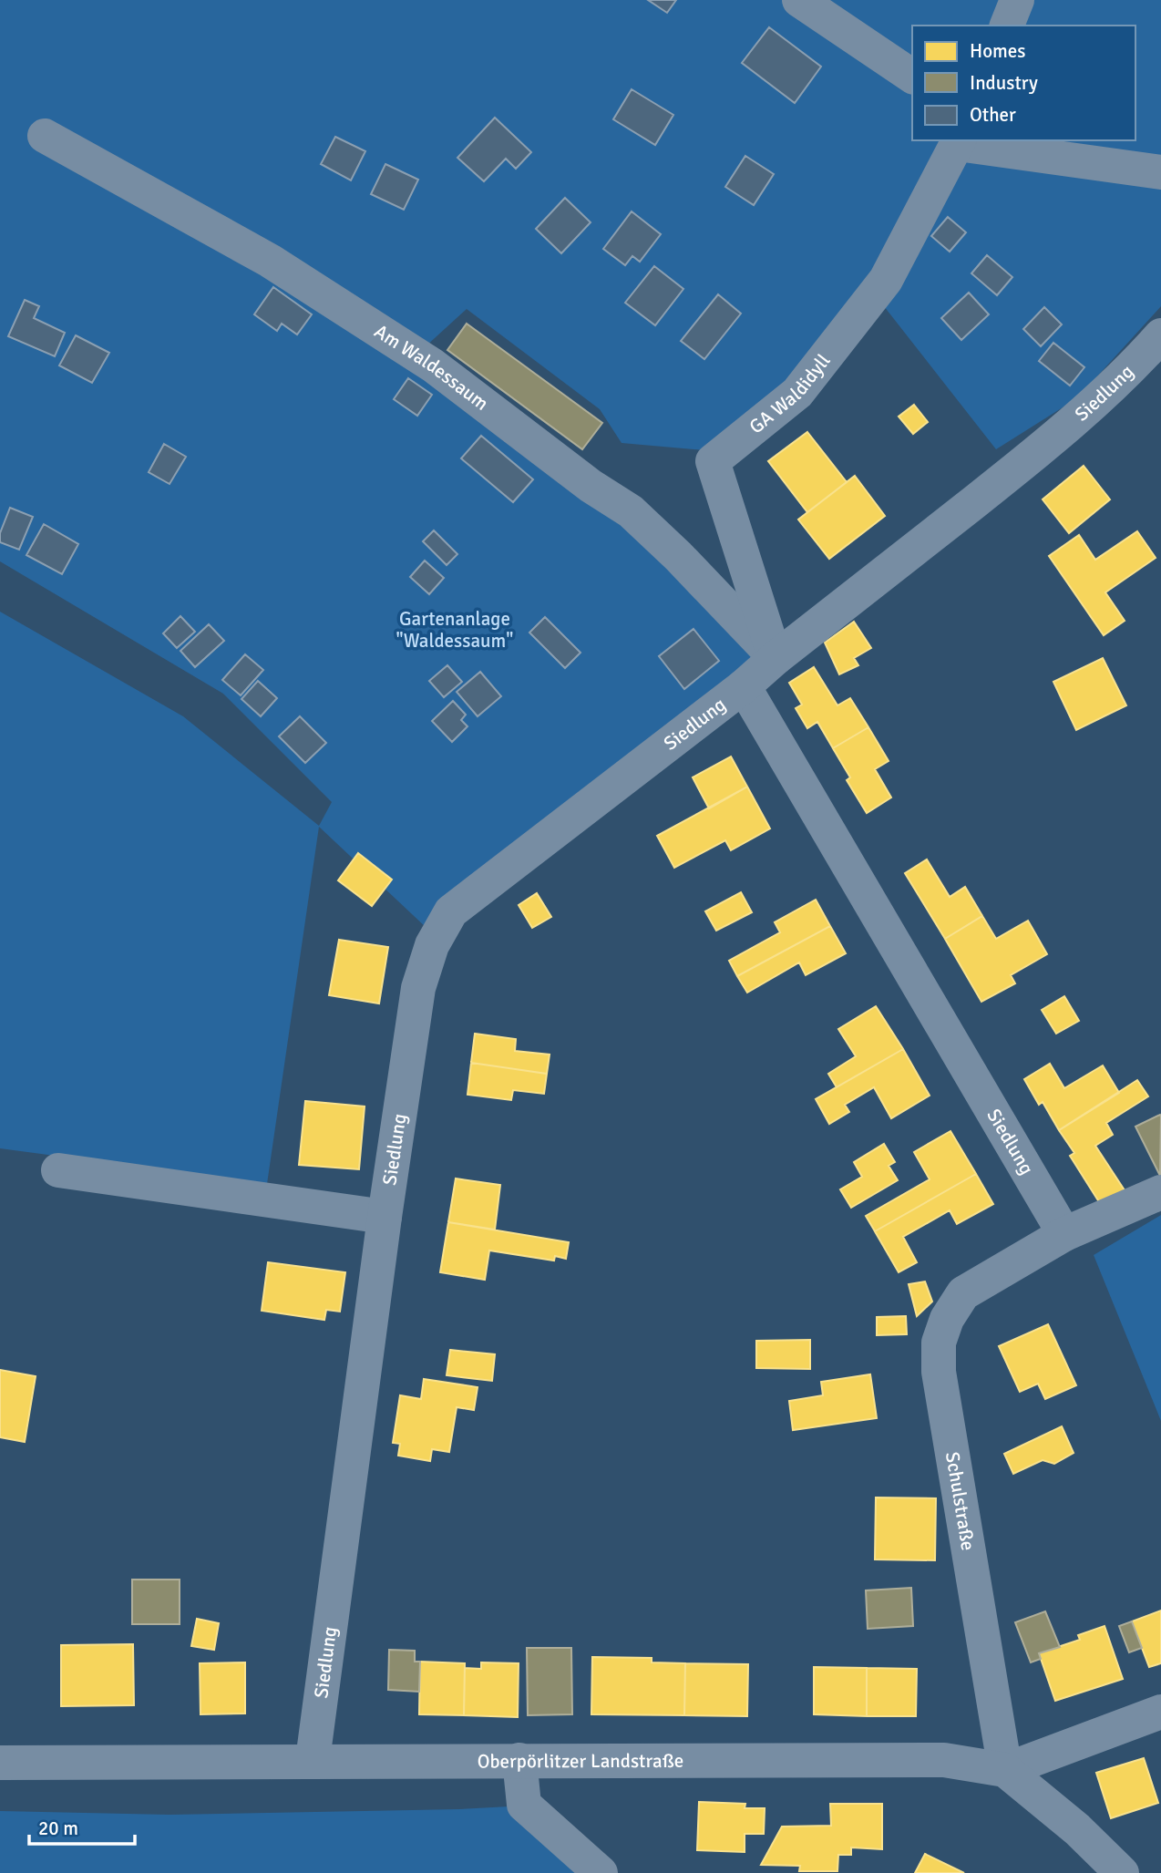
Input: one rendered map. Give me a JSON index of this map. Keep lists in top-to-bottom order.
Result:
{
  "streets": {
    "street": [
      "Am Waldessaum",
      "GA Waldidyll",
      "Siedlung",
      "Schulstraße",
      "Oberpörlitzer Landstraße"
    ]
  },
  "crossings": [
    ["Am Waldessaum", "GA Waldidyll"],
    ["Am Waldessaum", "Siedlung"],
    ["GA Waldidyll", "Siedlung"],
    ["Siedlung", "Schulstraße"],
    ["Siedlung", "Oberpörlitzer Landstraße"],
    ["Schulstraße", "Oberpörlitzer Landstraße"]
  ],
  "parks": ["Gartenanlage \"Waldessaum\""],
  "legend": ["Homes", "Industry", "Other"],
  "scale_bar": "20 m"
}
